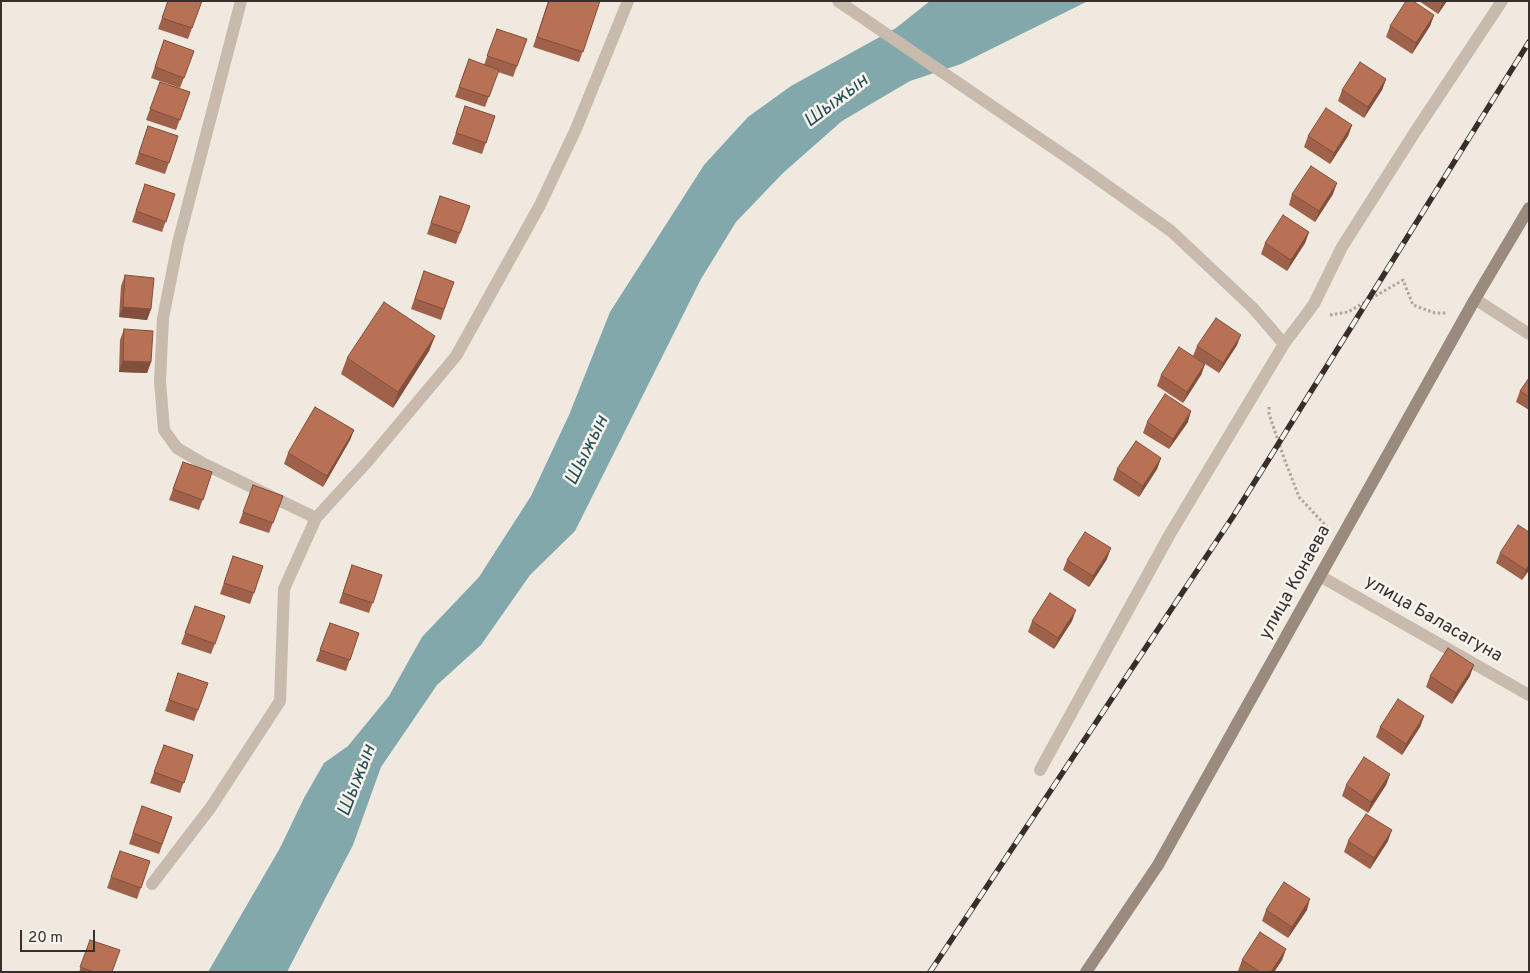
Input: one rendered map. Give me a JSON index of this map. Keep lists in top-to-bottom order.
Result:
{
  "streets": {
    "street": ["улица Конаева", "улица Баласагуна"]
  },
  "crossings": [
    ["улица Конаева", "улица Баласагуна"]
  ],
  "water": ["Шыжын"],
  "scale_bar": "20 m"
}
